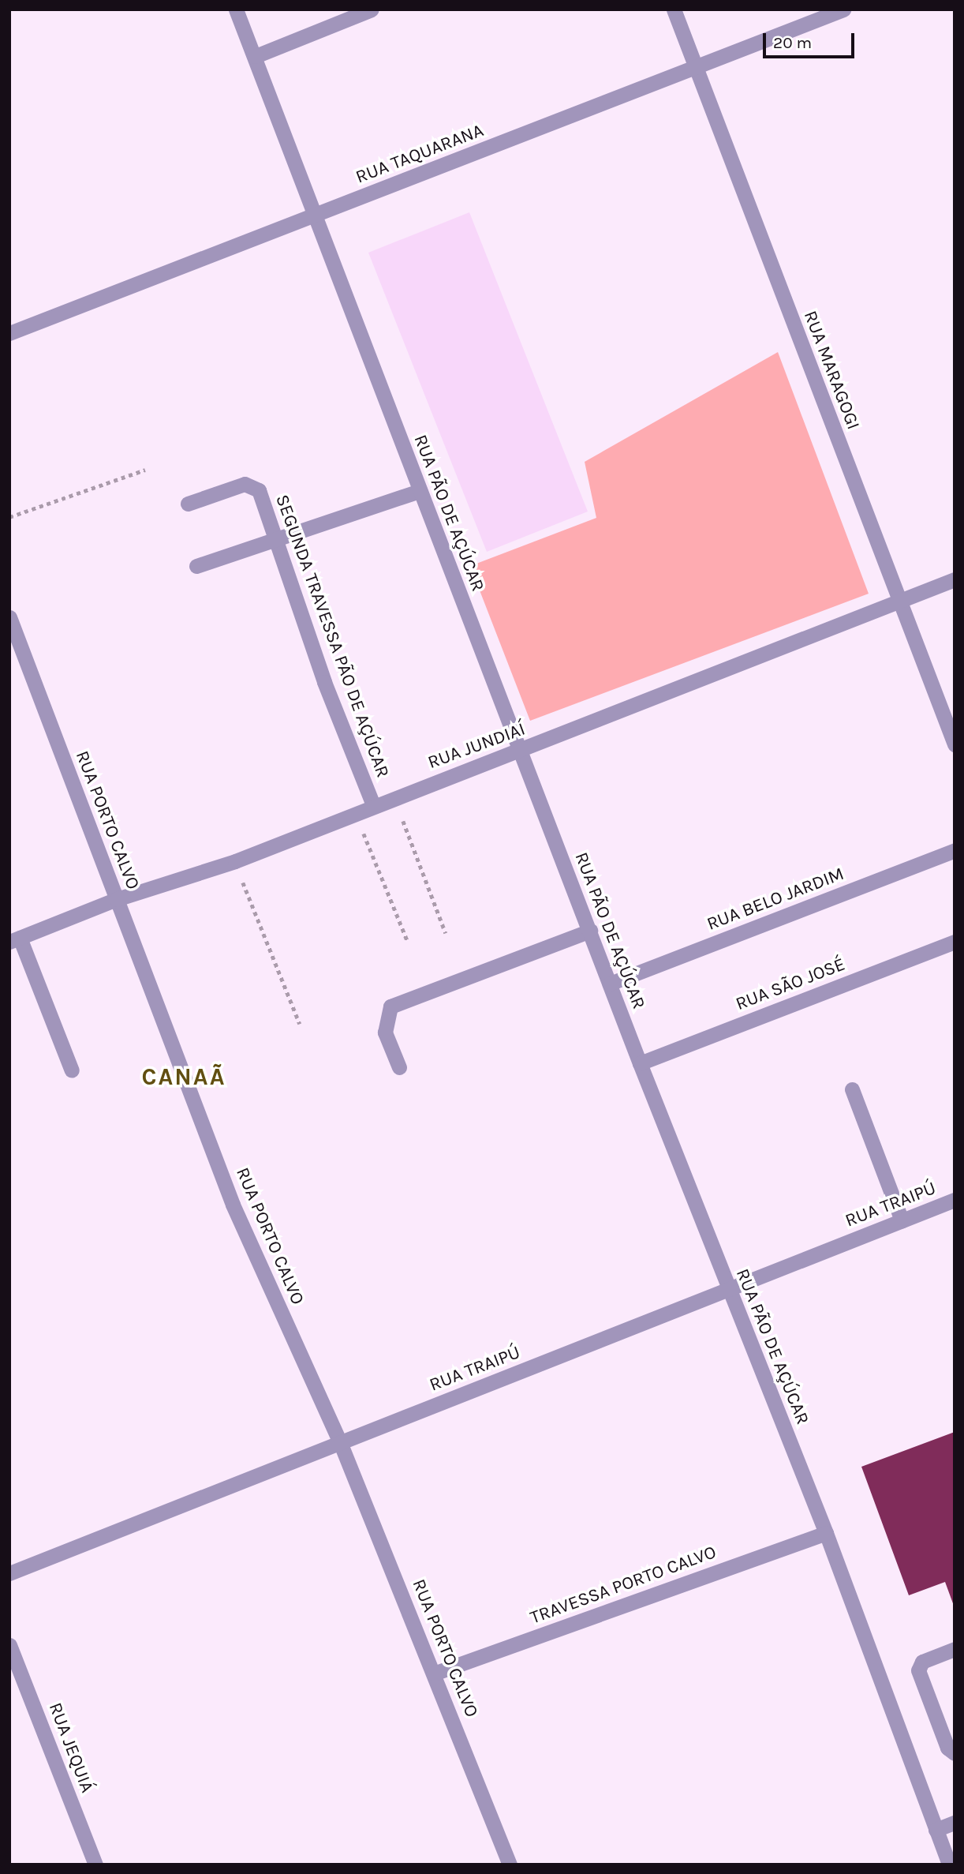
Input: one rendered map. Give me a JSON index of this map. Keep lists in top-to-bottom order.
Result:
{
  "streets": {
    "street": [
      "RUA TAQUARANA",
      "RUA MARAGOGI",
      "RUA PÃO DE AÇÚCAR",
      "SEGUNDA TRAVESSA PÃO DE AÇÚCAR",
      "RUA JUNDIAÍ",
      "RUA PORTO CALVO",
      "RUA BELO JARDIM",
      "RUA SÃO JOSÉ",
      "RUA TRAIPÚ",
      "TRAVESSA PORTO CALVO",
      "RUA JEQUIÁ"
    ]
  },
  "crossings": [
    ["RUA TAQUARANA", "RUA MARAGOGI"],
    ["RUA TAQUARANA", "RUA PÃO DE AÇÚCAR"],
    ["RUA MARAGOGI", "RUA JUNDIAÍ"],
    ["RUA PÃO DE AÇÚCAR", "RUA JUNDIAÍ"],
    ["RUA PÃO DE AÇÚCAR", "RUA BELO JARDIM"],
    ["RUA PÃO DE AÇÚCAR", "RUA SÃO JOSÉ"],
    ["RUA PÃO DE AÇÚCAR", "RUA TRAIPÚ"],
    ["RUA PÃO DE AÇÚCAR", "TRAVESSA PORTO CALVO"],
    ["SEGUNDA TRAVESSA PÃO DE AÇÚCAR", "RUA JUNDIAÍ"],
    ["RUA JUNDIAÍ", "RUA PORTO CALVO"],
    ["RUA PORTO CALVO", "RUA TRAIPÚ"],
    ["RUA PORTO CALVO", "TRAVESSA PORTO CALVO"]
  ],
  "districts": ["CANAÃ"],
  "scale_bar": "20 m"
}
